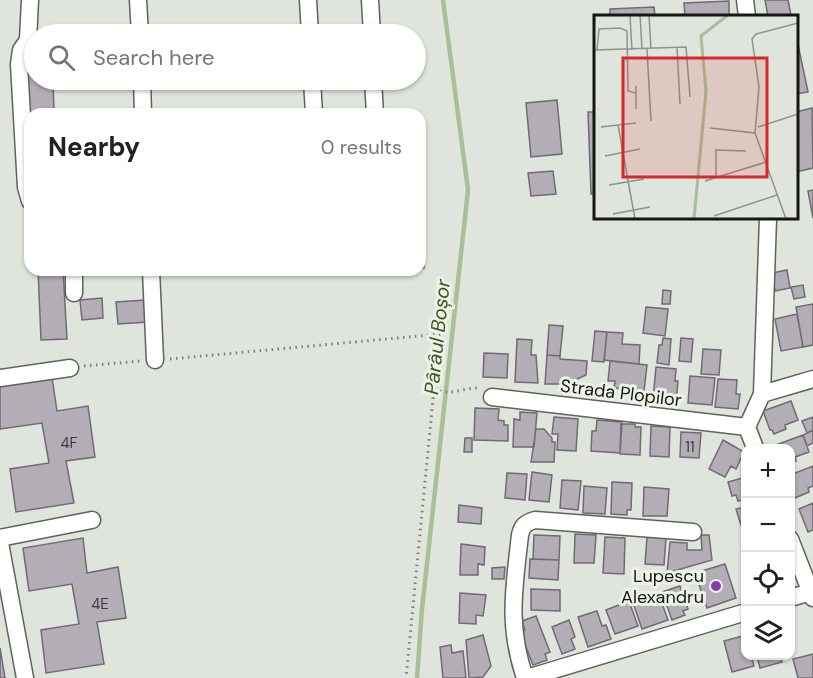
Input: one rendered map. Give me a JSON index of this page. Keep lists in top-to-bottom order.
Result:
{
  "streets": {
    "street": ["Strada Plopilor"]
  },
  "water": ["Pârâul Boșor"],
  "places": ["Lupescu Alexandru"],
  "house_numbers": ["4F", "11", "4E"],
  "page": {
    "search": "Search here",
    "heading": ["Nearby", "0 results"],
    "map_buttons": ["+", "−"]
  }
}
